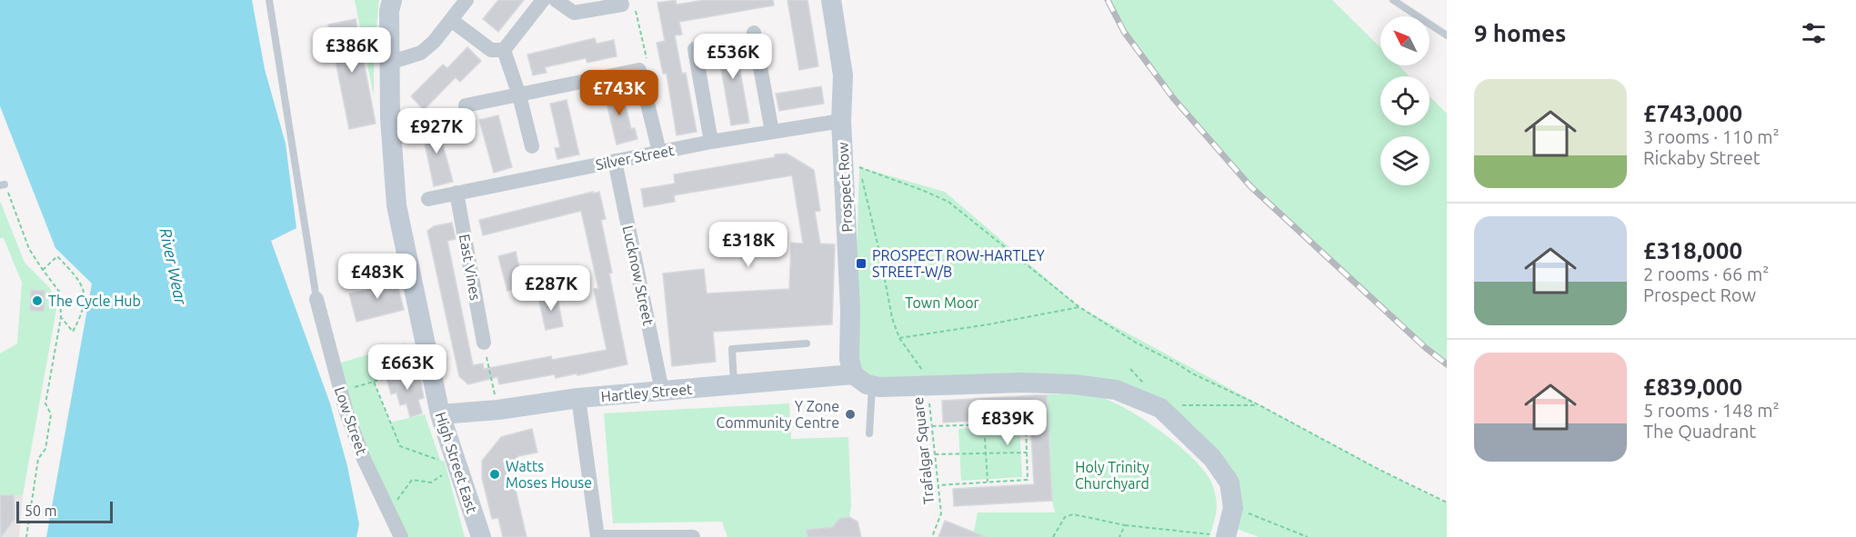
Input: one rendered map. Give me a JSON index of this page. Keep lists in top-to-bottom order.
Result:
{
  "streets": {
    "street": [
      "Silver Street",
      "Prospect Row",
      "East Vines",
      "Lucknow Street",
      "Hartley Street",
      "Low Street",
      "High Street East"
    ],
    "path": ["Trafalgar Square"]
  },
  "crossings": [
    ["Silver Street", "Prospect Row"],
    ["Silver Street", "East Vines"],
    ["Silver Street", "Lucknow Street"],
    ["Prospect Row", "Hartley Street"],
    ["Lucknow Street", "Hartley Street"],
    ["Hartley Street", "High Street East"]
  ],
  "water": ["River Wear"],
  "parks": ["Town Moor", "Holy Trinity Churchyard"],
  "places": {
    "transit": ["PROSPECT ROW-HARTLEY STREET-W/B"],
    "other": ["The Cycle Hub", "Y Zone Community Centre", "Watts Moses House"]
  },
  "scale_bar": "50 m",
  "north": "top left",
  "page": {
    "heading": "9 homes",
    "price": [
      "£386K",
      "£536K",
      "£743K",
      "£927K",
      "£318K",
      "£483K",
      "£287K",
      "£663K",
      "£839K"
    ],
    "list": [
      {
        "name": "£743,000",
        "note": "3 rooms · 110 m² · Rickaby Street"
      },
      {
        "name": "£318,000",
        "note": "2 rooms · 66 m² · Prospect Row"
      },
      {
        "name": "£839,000",
        "note": "5 rooms · 148 m² · The Quadrant"
      }
    ],
    "scale": "50 m"
  }
}
